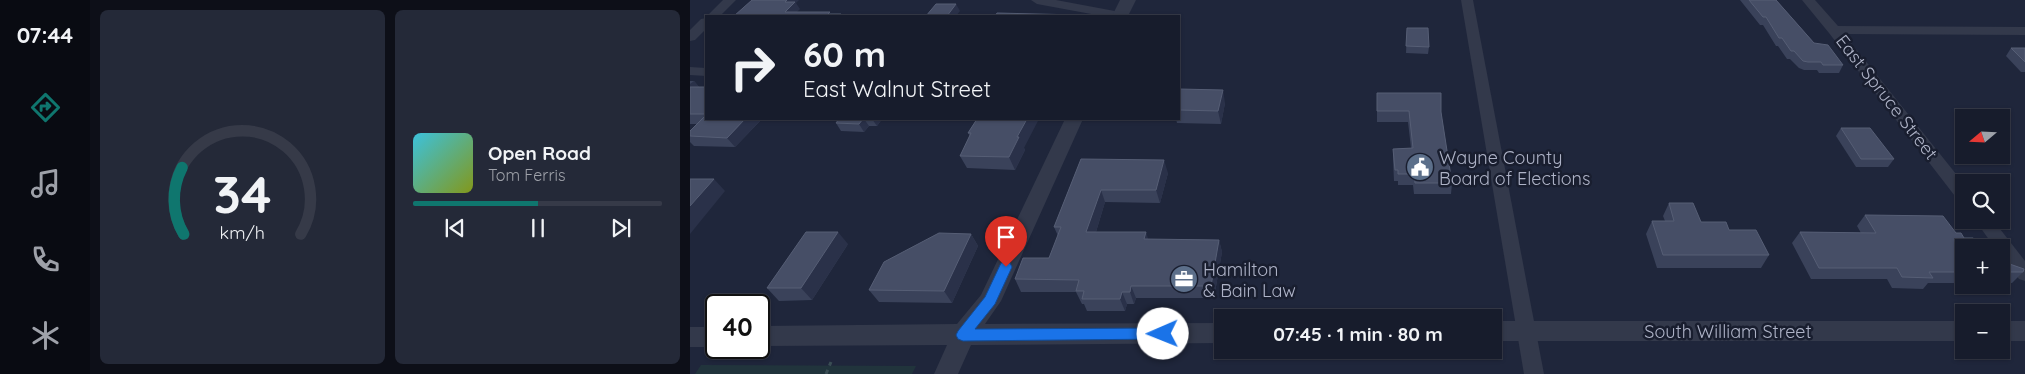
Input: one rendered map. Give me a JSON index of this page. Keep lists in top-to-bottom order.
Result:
{
  "streets": {
    "street": ["East Spruce Street", "South William Street"]
  },
  "places": {
    "public building": ["Wayne County Board of Elections"],
    "office": ["Hamilton & Bain Law"]
  },
  "north": "left",
  "page": {
    "tabs": "07:44",
    "turn": ["60 m", "East Walnut Street"],
    "map_buttons": ["+", "−"],
    "song": ["Open Road", "Tom Ferris"],
    "limit": "40",
    "trip": "07:45 · 1 min · 80 m",
    "gauge": ["34", "km/h"]
  }
}
